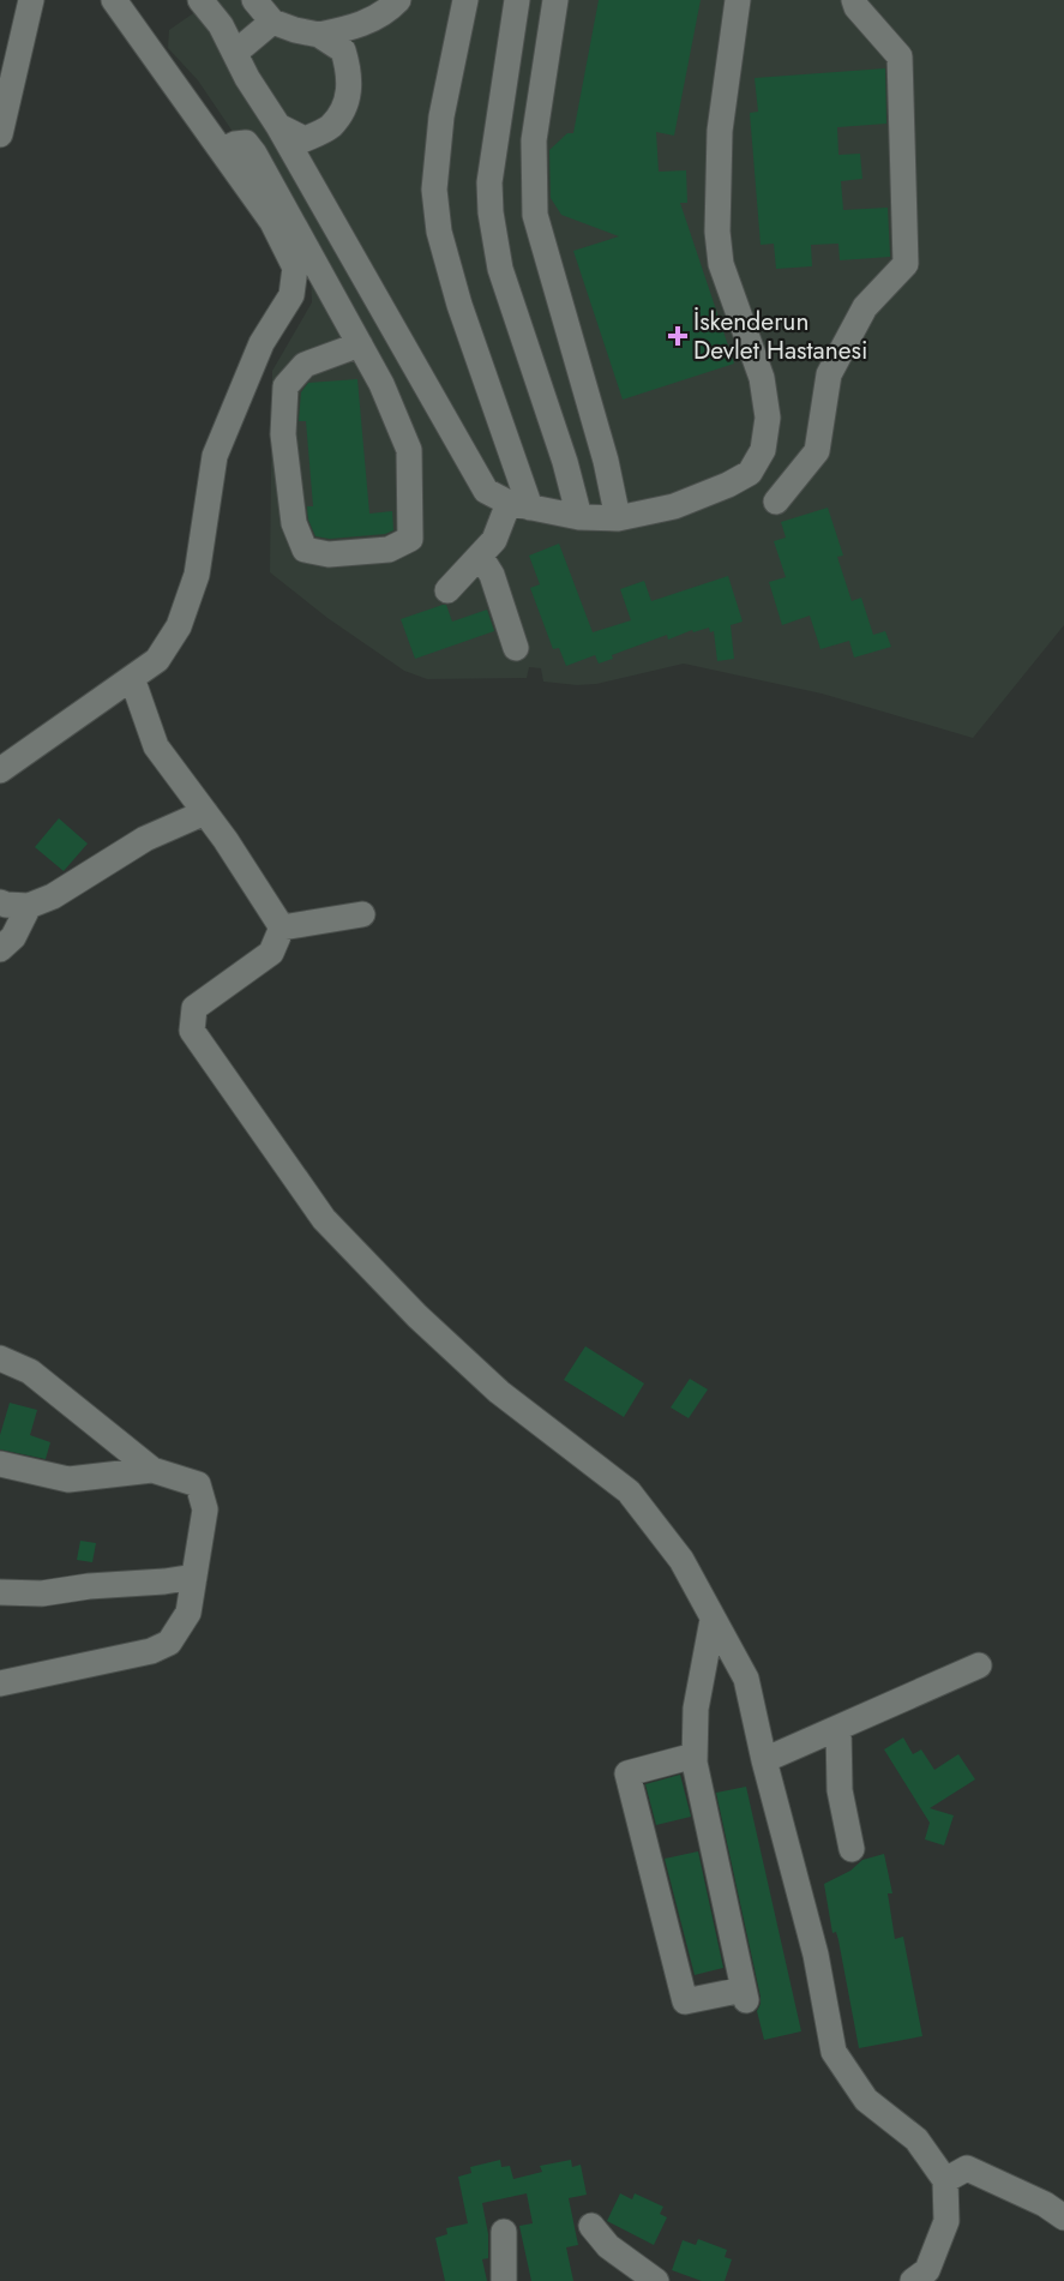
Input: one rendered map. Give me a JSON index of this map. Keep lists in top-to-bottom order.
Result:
{
  "places": {
    "health": ["İskenderun Devlet Hastanesi"]
  }
}
